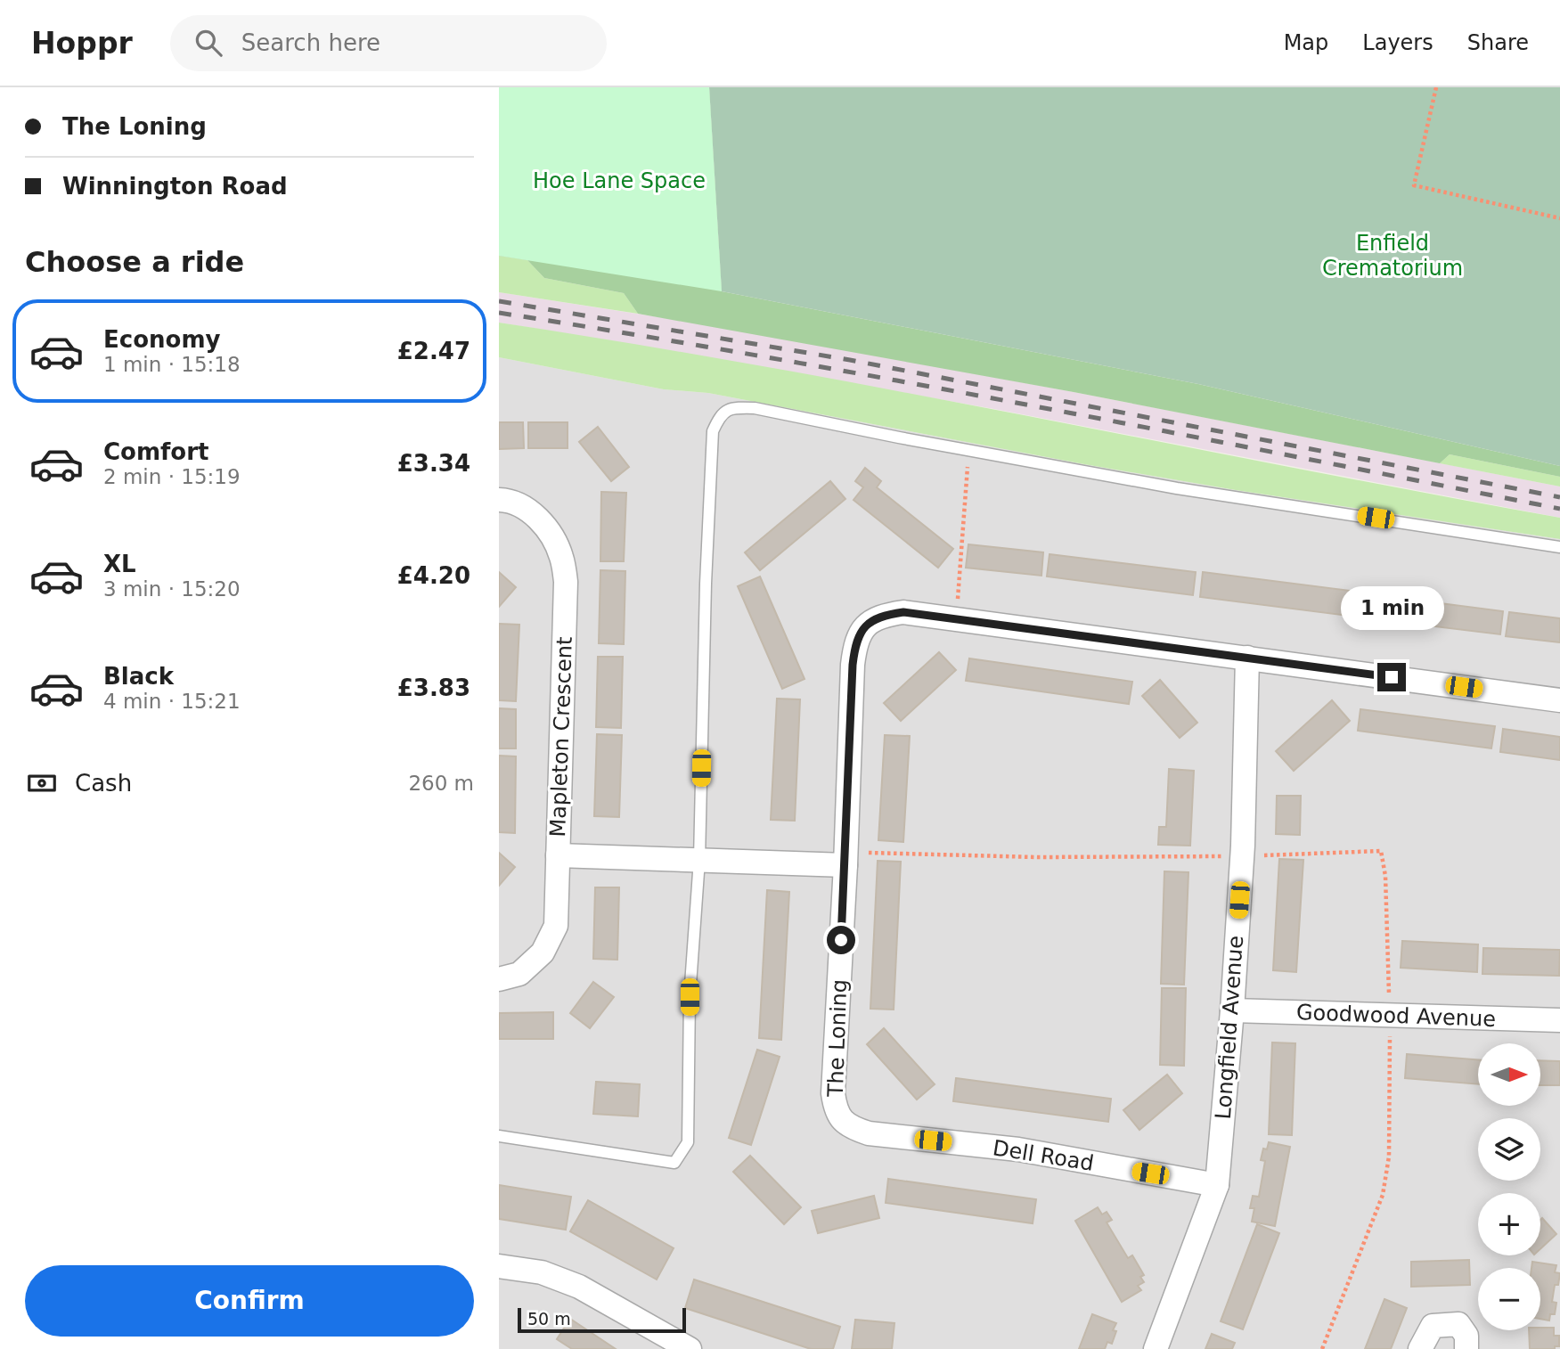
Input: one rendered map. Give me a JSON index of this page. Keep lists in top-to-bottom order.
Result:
{
  "streets": {
    "street": [
      "Mapleton Crescent",
      "Goodwood Avenue",
      "Longfield Avenue",
      "The Loning",
      "Dell Road"
    ]
  },
  "crossings": [
    ["Goodwood Avenue", "Longfield Avenue"],
    ["Longfield Avenue", "Dell Road"],
    ["The Loning", "Dell Road"]
  ],
  "parks": ["Hoe Lane Space", "Enfield Crematorium"],
  "scale_bar": "50 m",
  "north": "right",
  "page": {
    "header": "Hoppr",
    "search": "Search here",
    "nav": ["Map", "Layers", "Share"],
    "banner": ["The Loning", "Winnington Road"],
    "heading": "Choose a ride",
    "list": [
      {
        "name": "Economy",
        "note": "1 min · 15:18",
        "value": "£2.47"
      },
      {
        "name": "Comfort",
        "note": "2 min · 15:19",
        "value": "£3.34"
      },
      {
        "name": "XL",
        "note": "3 min · 15:20",
        "value": "£4.20"
      },
      {
        "name": "Black",
        "note": "4 min · 15:21",
        "value": "£3.83"
      }
    ],
    "bubble": "1 min",
    "pay": ["Cash", "260 m"],
    "map_buttons": ["+", "−"],
    "buttons": "Confirm",
    "scale": "50 m"
  }
}
